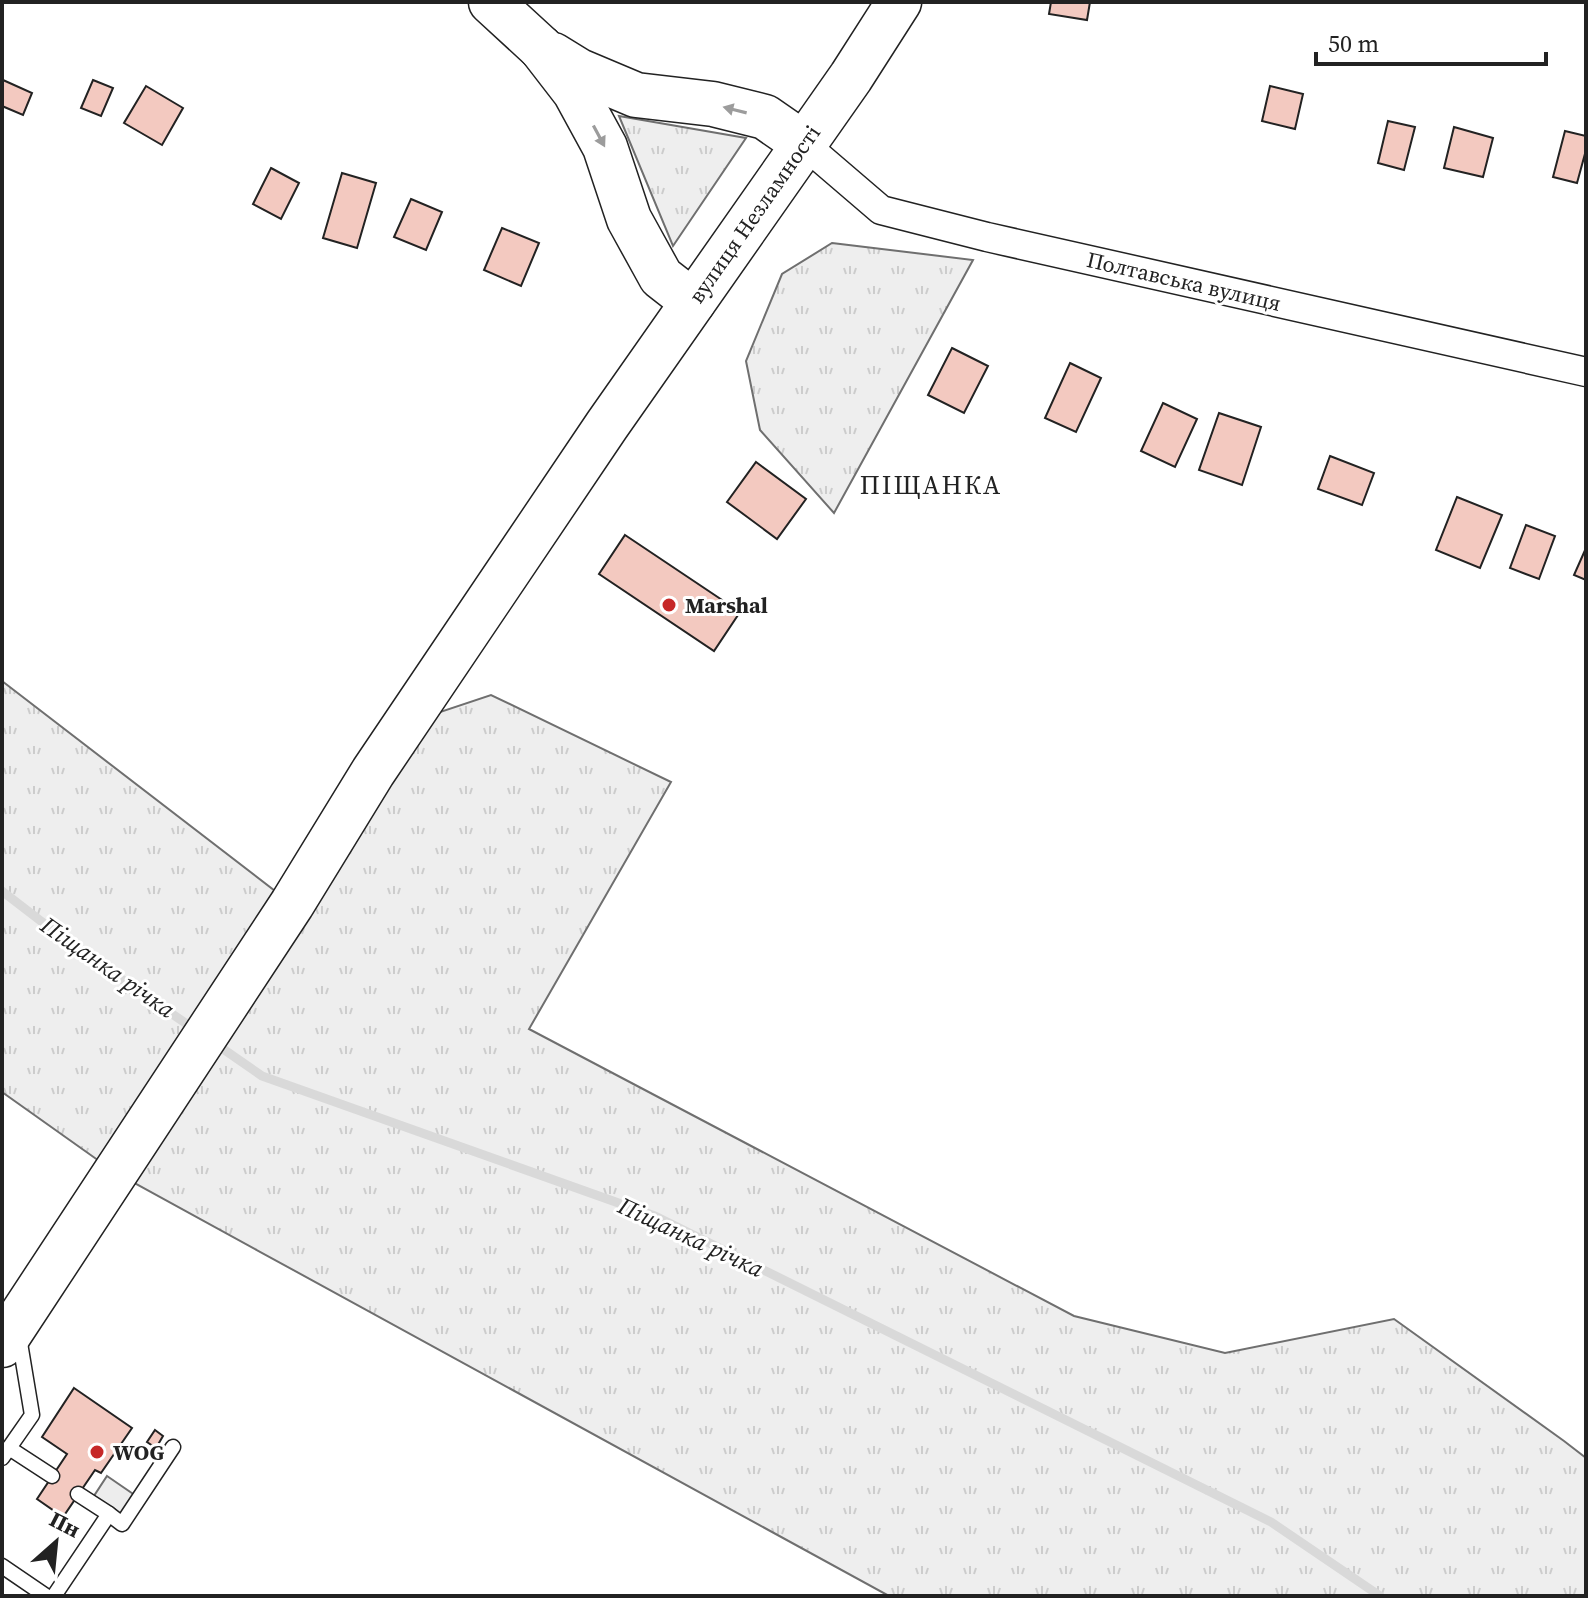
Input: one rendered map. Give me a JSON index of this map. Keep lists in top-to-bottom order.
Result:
{
  "streets": {
    "main road": ["вулиця Незламності"],
    "street": ["Полтавська вулиця"]
  },
  "crossings": [
    ["вулиця Незламності", "Полтавська вулиця"]
  ],
  "districts": ["ПІЩАНКА"],
  "water": ["Піщанка річка"],
  "places": ["Marshal", "WOG"],
  "scale_bar": "50 m",
  "north": "top right"
}
